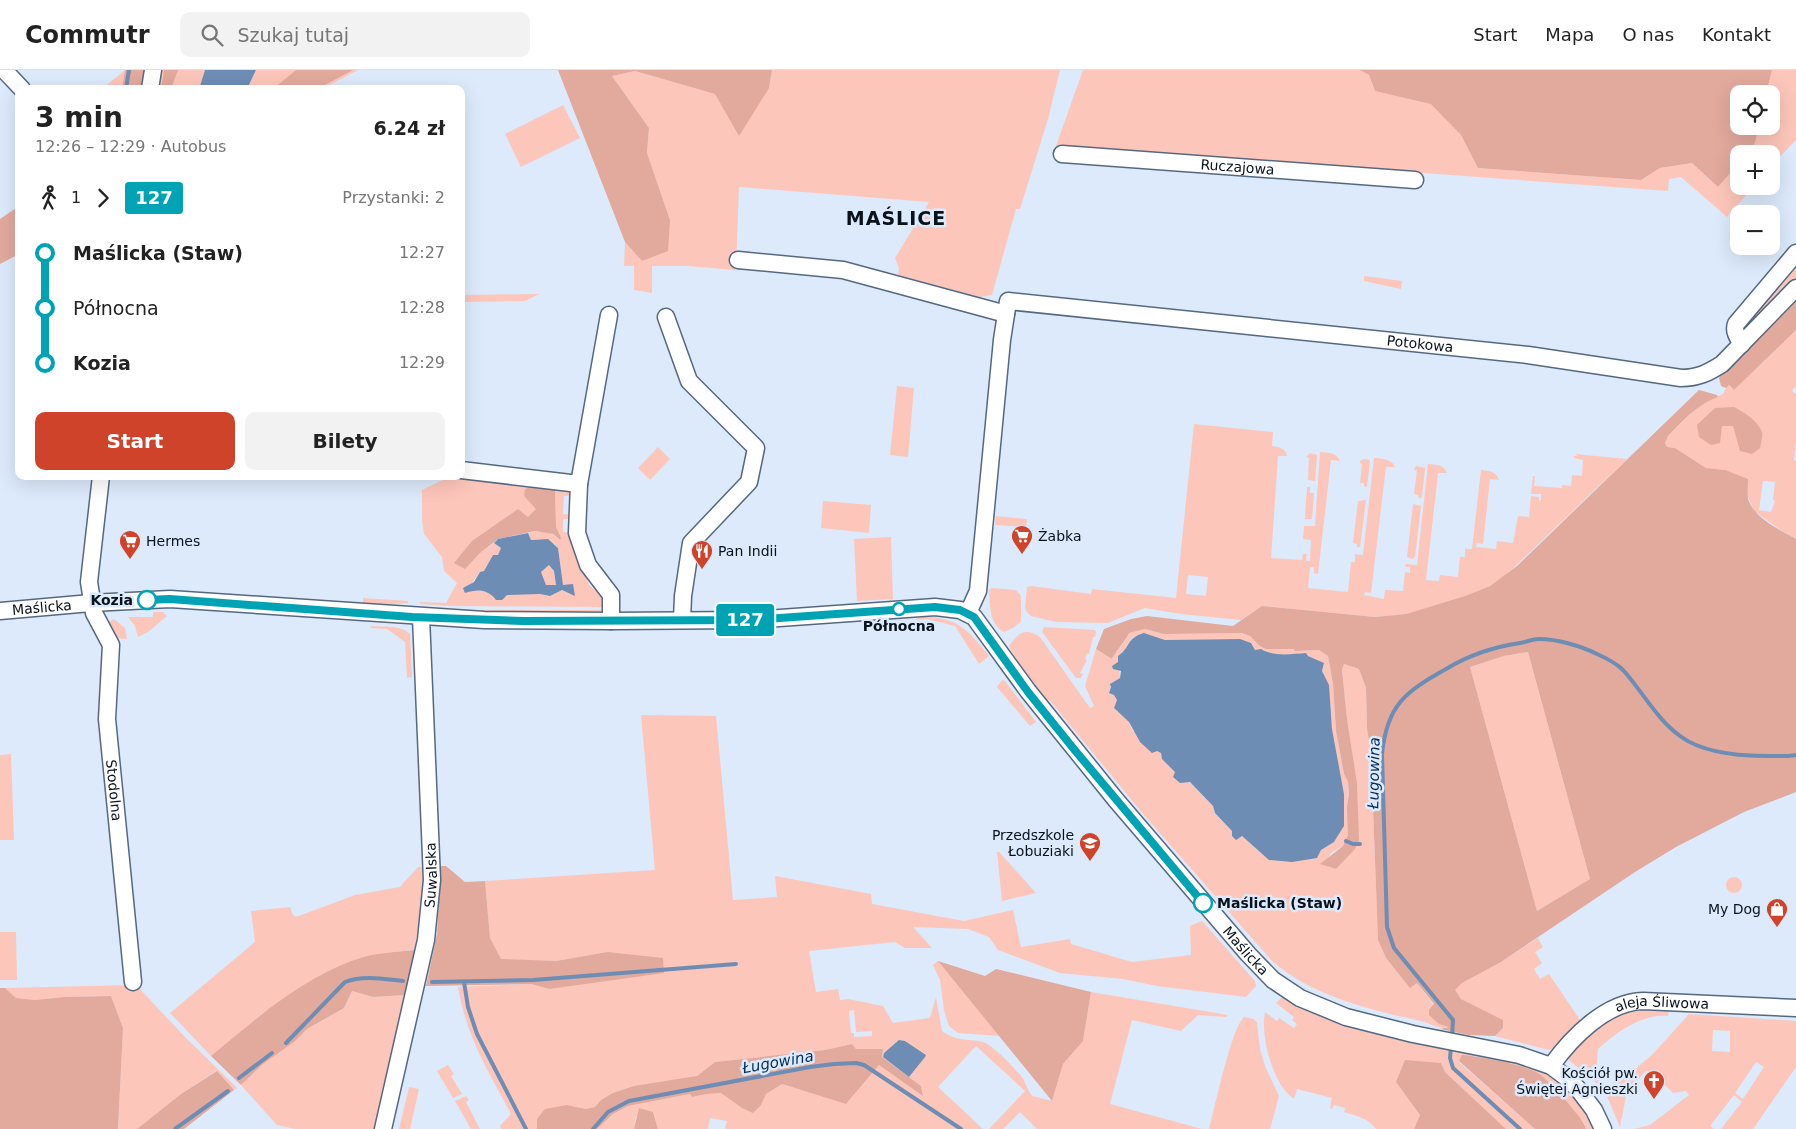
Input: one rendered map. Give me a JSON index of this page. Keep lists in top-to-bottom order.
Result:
{
  "streets": {
    "street": [
      "Ruczajowa",
      "Potokowa",
      "Maślicka",
      "Stodolna",
      "Suwalska",
      "aleja Śliwowa"
    ]
  },
  "crossings": [
    ["Maślicka", "Stodolna"],
    ["Maślicka", "Suwalska"],
    ["Maślicka", "aleja Śliwowa"]
  ],
  "districts": ["MAŚLICE"],
  "water": ["Ługowina"],
  "places": {
    "supermarket": ["Żabka", "Hermes"],
    "restaurant": ["Pan Indii"],
    "other": ["Kozia", "Północna", "Maślicka (Staw)"],
    "school or university": ["Przedszkole Łobuziaki"],
    "shop": ["My Dog"],
    "church": ["Kościół pw. Świętej Agnieszki"]
  },
  "lines": ["bus line 127"],
  "page": {
    "header": "Commutr",
    "search": "Szukaj tutaj",
    "nav": [
      "Start",
      "Mapa",
      "O nas",
      "Kontakt"
    ],
    "on_map": "127",
    "map_buttons": ["+", "−"],
    "heading": ["3 min", "12:26 – 12:29 · Autobus", "6.24 zł"],
    "legs": ["1", "127", "Przystanki: 2"],
    "list": [
      {
        "name": "Maślicka (Staw)",
        "value": "12:27"
      },
      {
        "name": "Północna",
        "value": "12:28"
      },
      {
        "name": "Kozia",
        "value": "12:29"
      }
    ],
    "buttons": ["Start", "Bilety"]
  }
}
